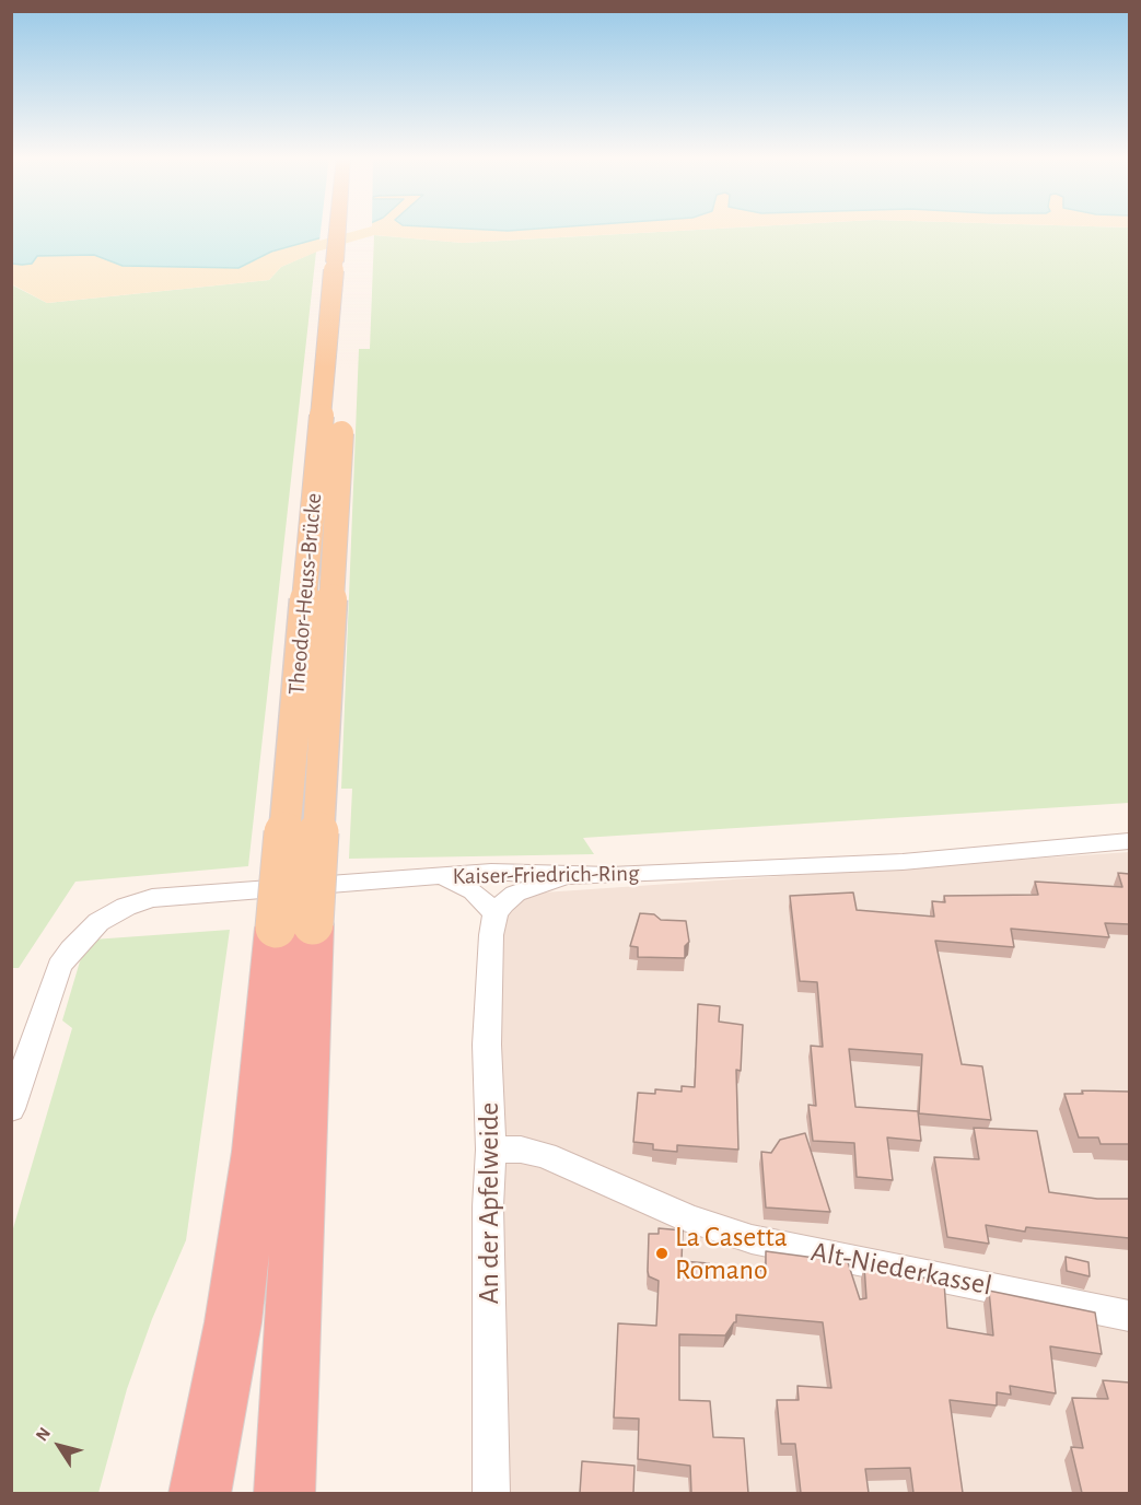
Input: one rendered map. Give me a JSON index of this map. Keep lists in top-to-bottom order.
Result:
{
  "streets": {
    "main road": ["Theodor-Heuss-Brücke"],
    "street": ["Kaiser-Friedrich-Ring", "An der Apfelweide", "Alt-Niederkassel"]
  },
  "crossings": [
    ["An der Apfelweide", "Alt-Niederkassel"]
  ],
  "places": ["La Casetta Romano"],
  "north": "top left"
}
